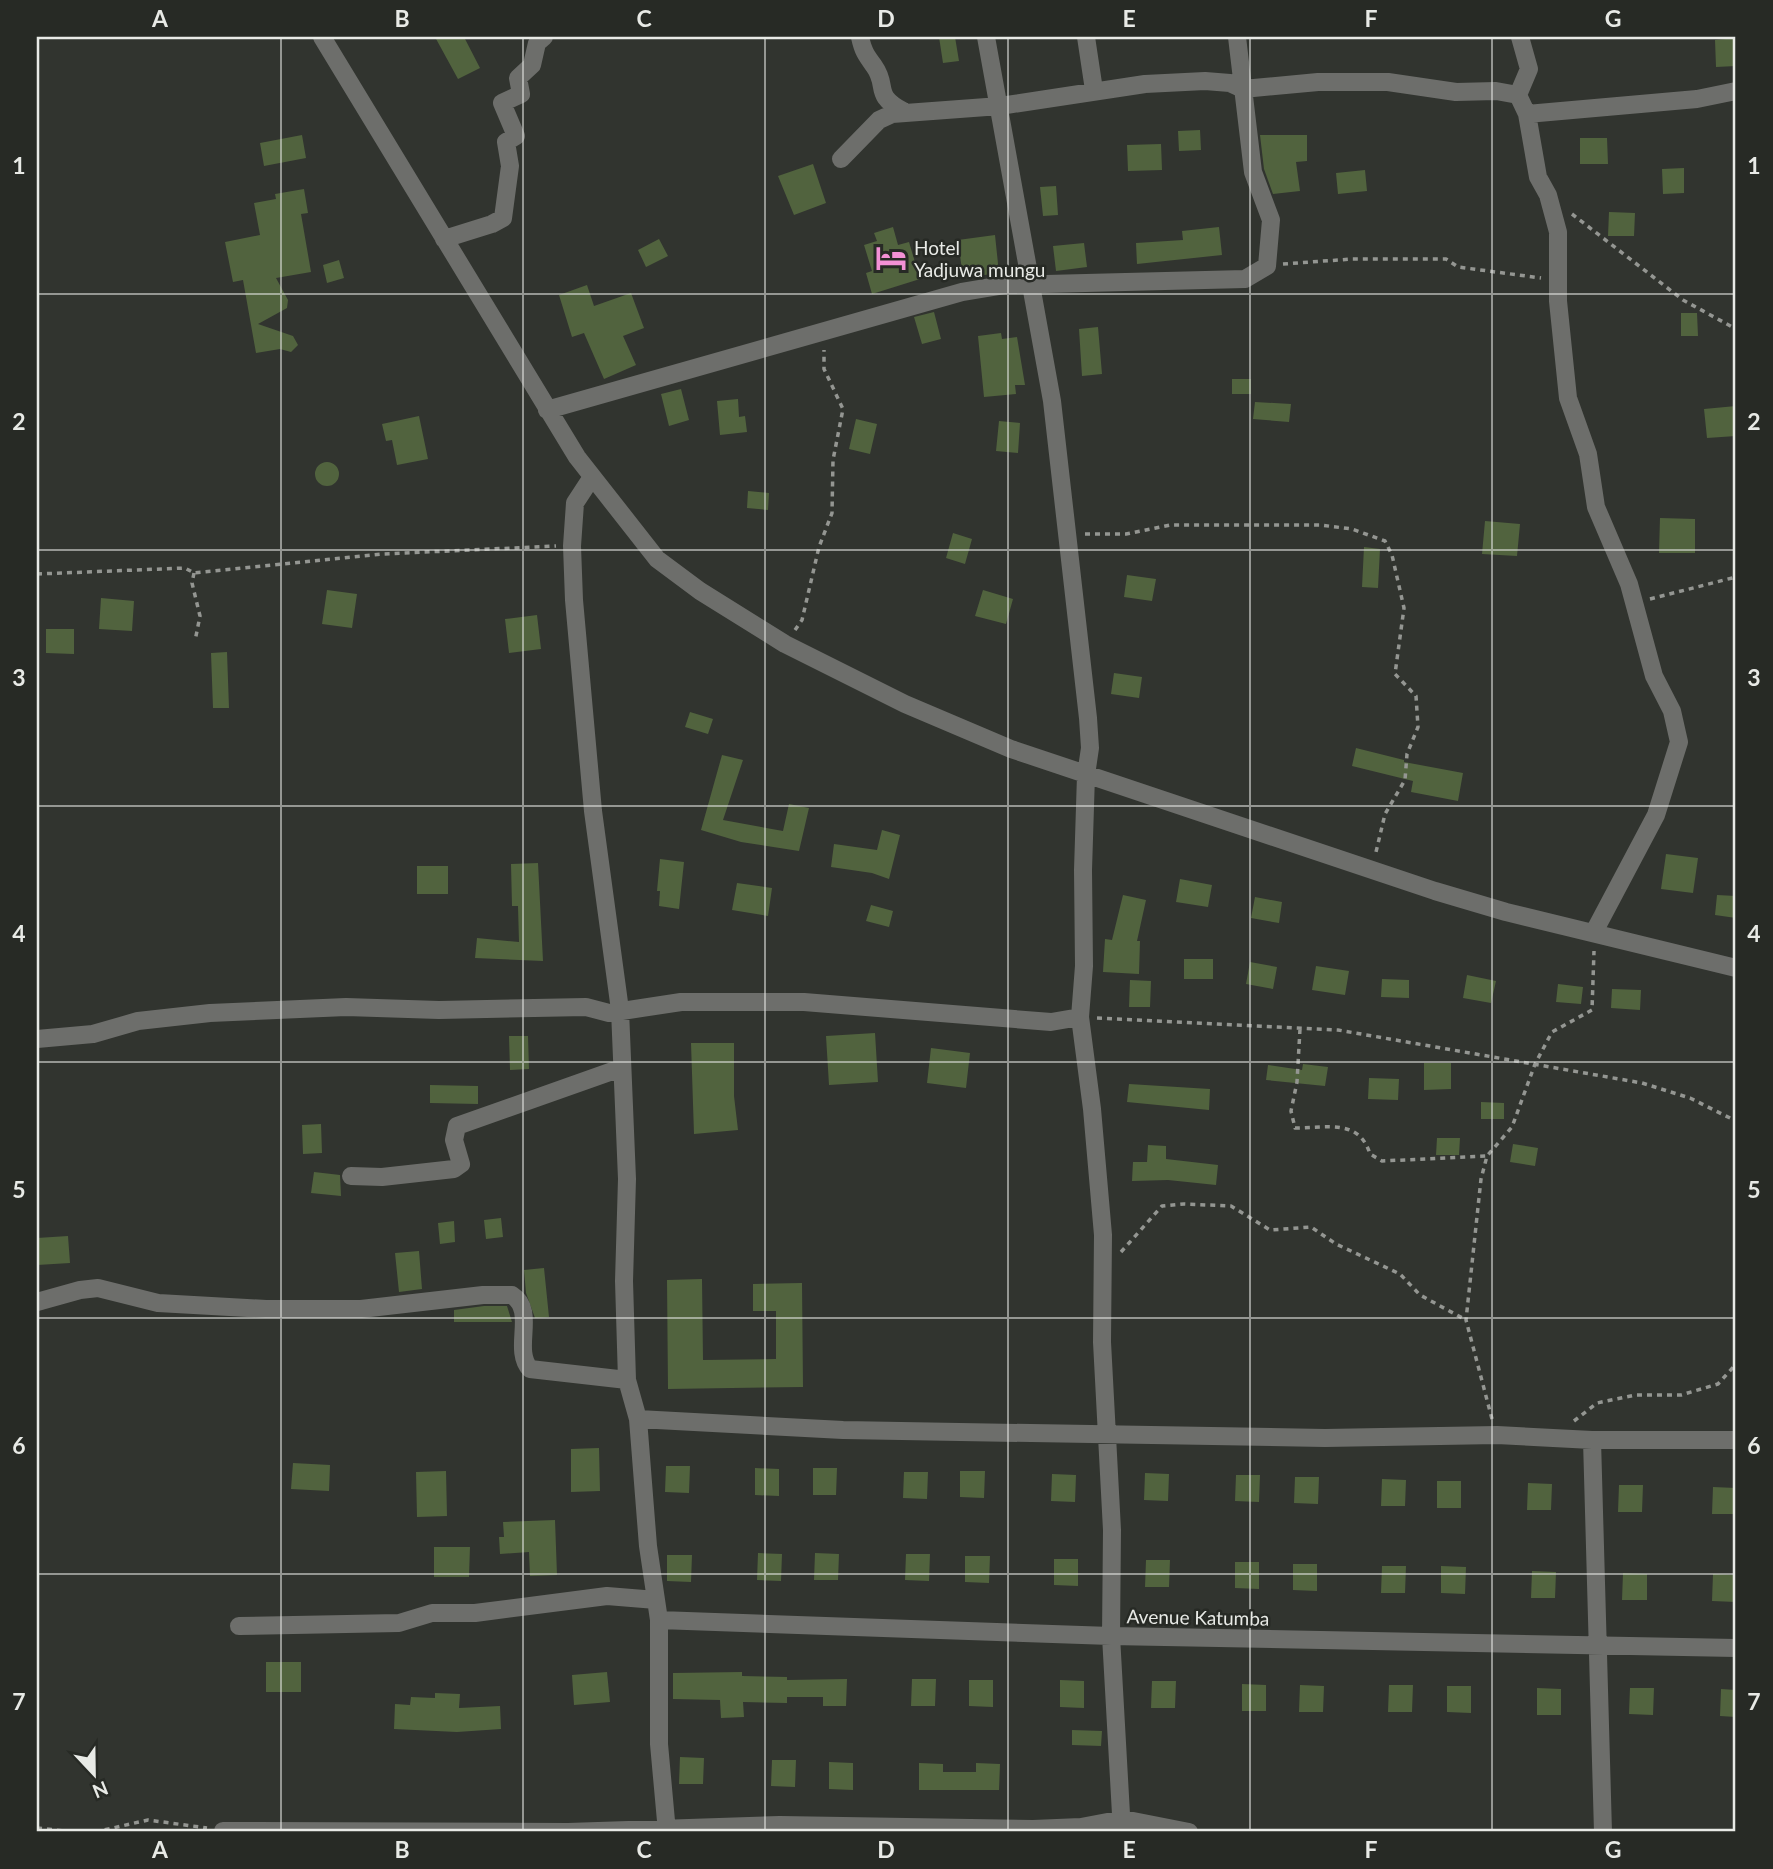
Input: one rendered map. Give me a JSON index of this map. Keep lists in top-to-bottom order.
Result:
{
  "streets": {
    "street": ["Avenue Katumba"]
  },
  "places": {
    "hotel": ["Hotel Yadjuwa mungu"]
  },
  "north": "bottom",
  "grid": {
    "columns": [
      "A",
      "B",
      "C",
      "D",
      "E",
      "F",
      "G"
    ],
    "rows": [
      "1",
      "2",
      "3",
      "4",
      "5",
      "6",
      "7"
    ]
  }
}
